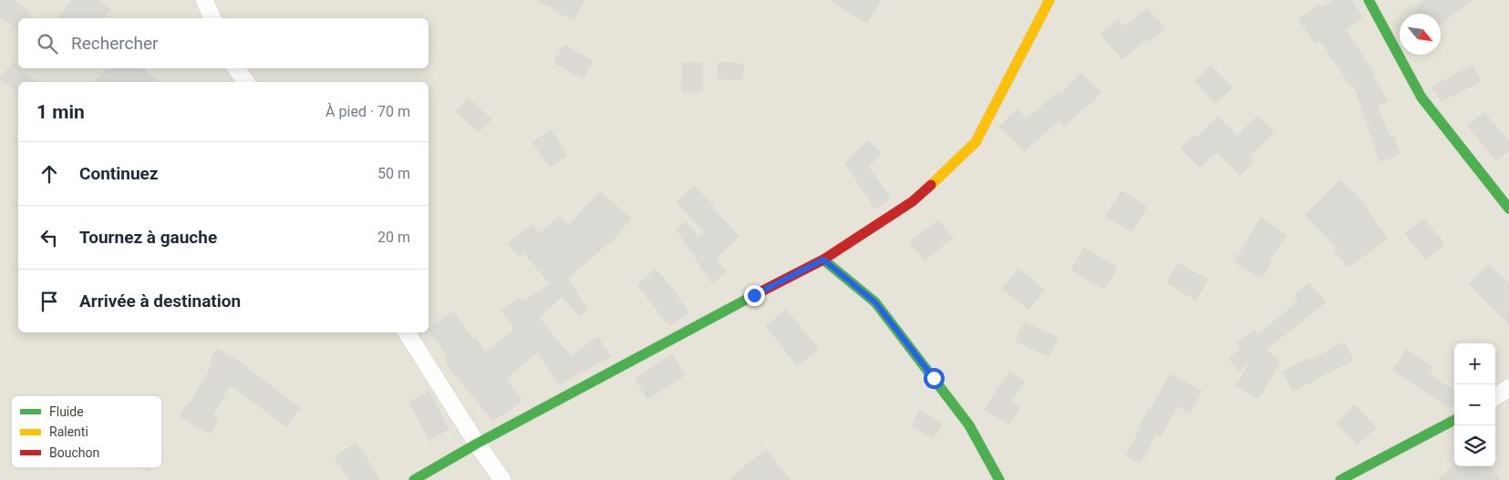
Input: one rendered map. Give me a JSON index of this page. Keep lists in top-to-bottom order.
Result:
{
  "legend": ["Fluide", "Ralenti", "Bouchon"],
  "north": "bottom right",
  "page": {
    "search": "Rechercher",
    "heading": ["1 min", "À pied · 70 m"],
    "list": [
      ["Continuez", "50 m"],
      ["Tournez à gauche", "20 m"],
      "Arrivée à destination"
    ],
    "map_buttons": ["+", "−"]
  }
}
